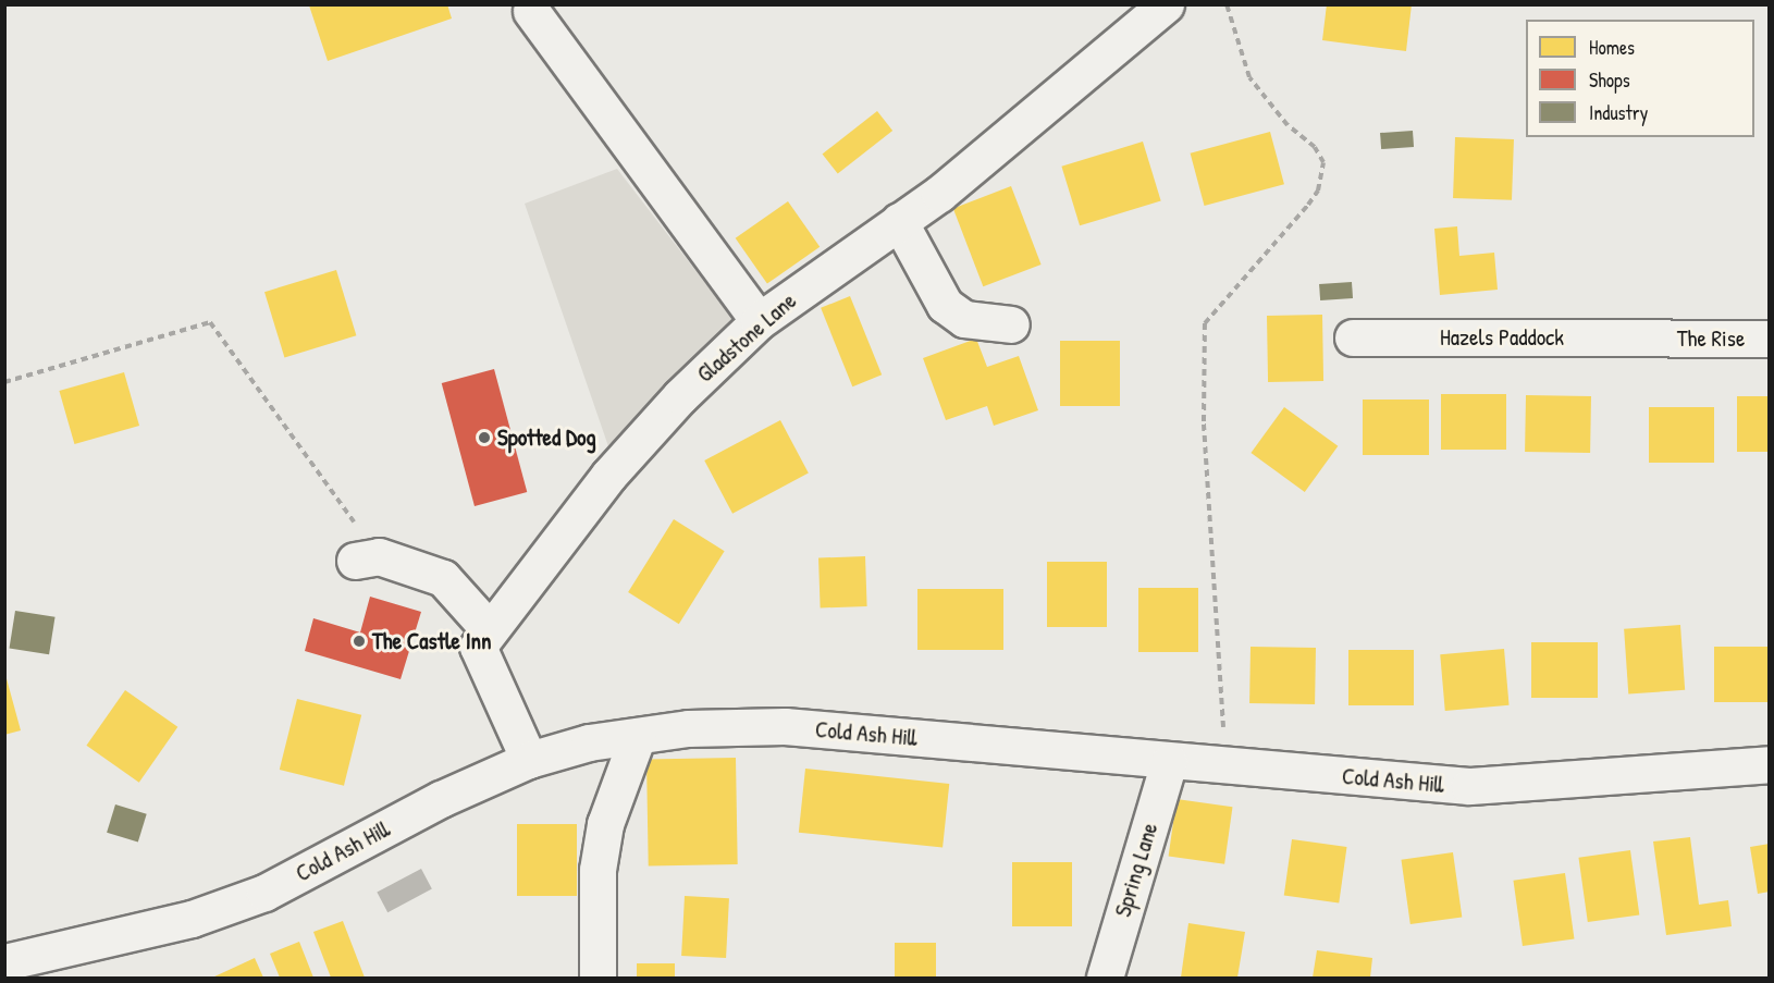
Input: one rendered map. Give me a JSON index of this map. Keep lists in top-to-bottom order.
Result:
{
  "streets": {
    "street": [
      "Gladstone Lane",
      "Hazels Paddock",
      "The Rise",
      "Cold Ash Hill",
      "Spring Lane"
    ]
  },
  "crossings": [
    ["Gladstone Lane", "Cold Ash Hill"],
    ["Hazels Paddock", "The Rise"],
    ["Cold Ash Hill", "Spring Lane"]
  ],
  "places": ["Spotted Dog", "The Castle Inn"],
  "legend": ["Homes", "Shops", "Industry"]
}
